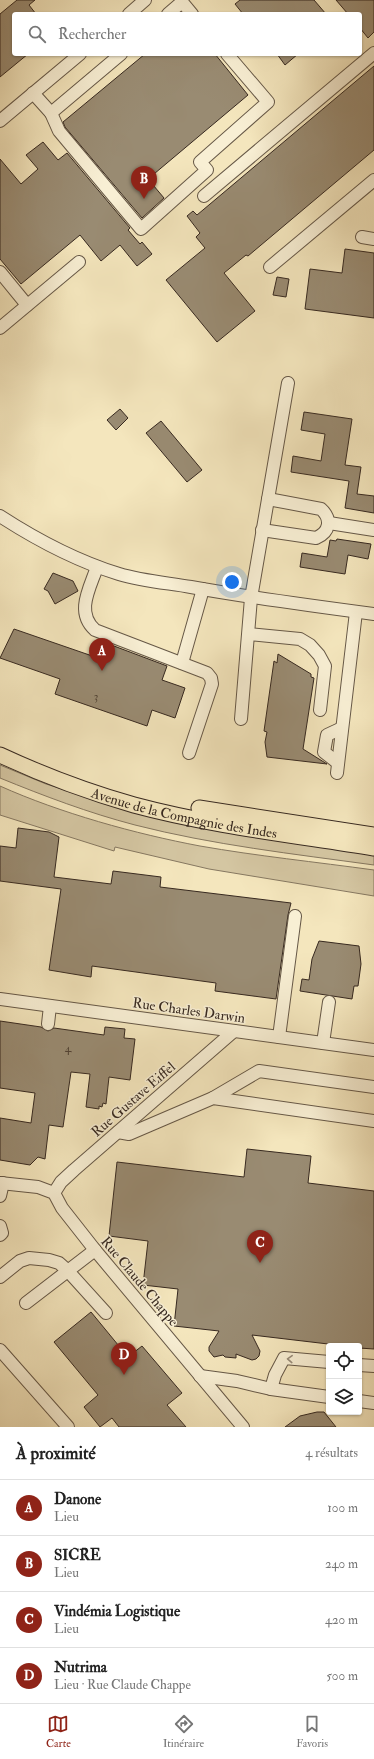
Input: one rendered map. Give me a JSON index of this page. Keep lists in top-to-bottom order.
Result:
{
  "streets": {
    "main road": ["Avenue de la Compagnie des Indes"],
    "street": ["Rue Charles Darwin", "Rue Gustave Eiffel", "Rue Claude Chappe"]
  },
  "crossings": [
    ["Rue Charles Darwin", "Rue Gustave Eiffel"],
    ["Rue Gustave Eiffel", "Rue Claude Chappe"]
  ],
  "house_numbers": ["3", "4"],
  "page": {
    "search": "Rechercher",
    "pins": [
      "B",
      "A",
      "C",
      "D"
    ],
    "heading": ["À proximité", "4 résultats"],
    "list": [
      {
        "mark": "A",
        "name": "Danone",
        "note": "Lieu",
        "value": "100 m"
      },
      {
        "mark": "B",
        "name": "SICRE",
        "note": "Lieu",
        "value": "240 m"
      },
      {
        "mark": "C",
        "name": "Vindémia Logistique",
        "note": "Lieu",
        "value": "420 m"
      },
      {
        "mark": "D",
        "name": "Nutrima",
        "note": "Lieu · Rue Claude Chappe",
        "value": "500 m"
      }
    ],
    "nav": ["Carte", "Itinéraire", "Favoris"]
  }
}
